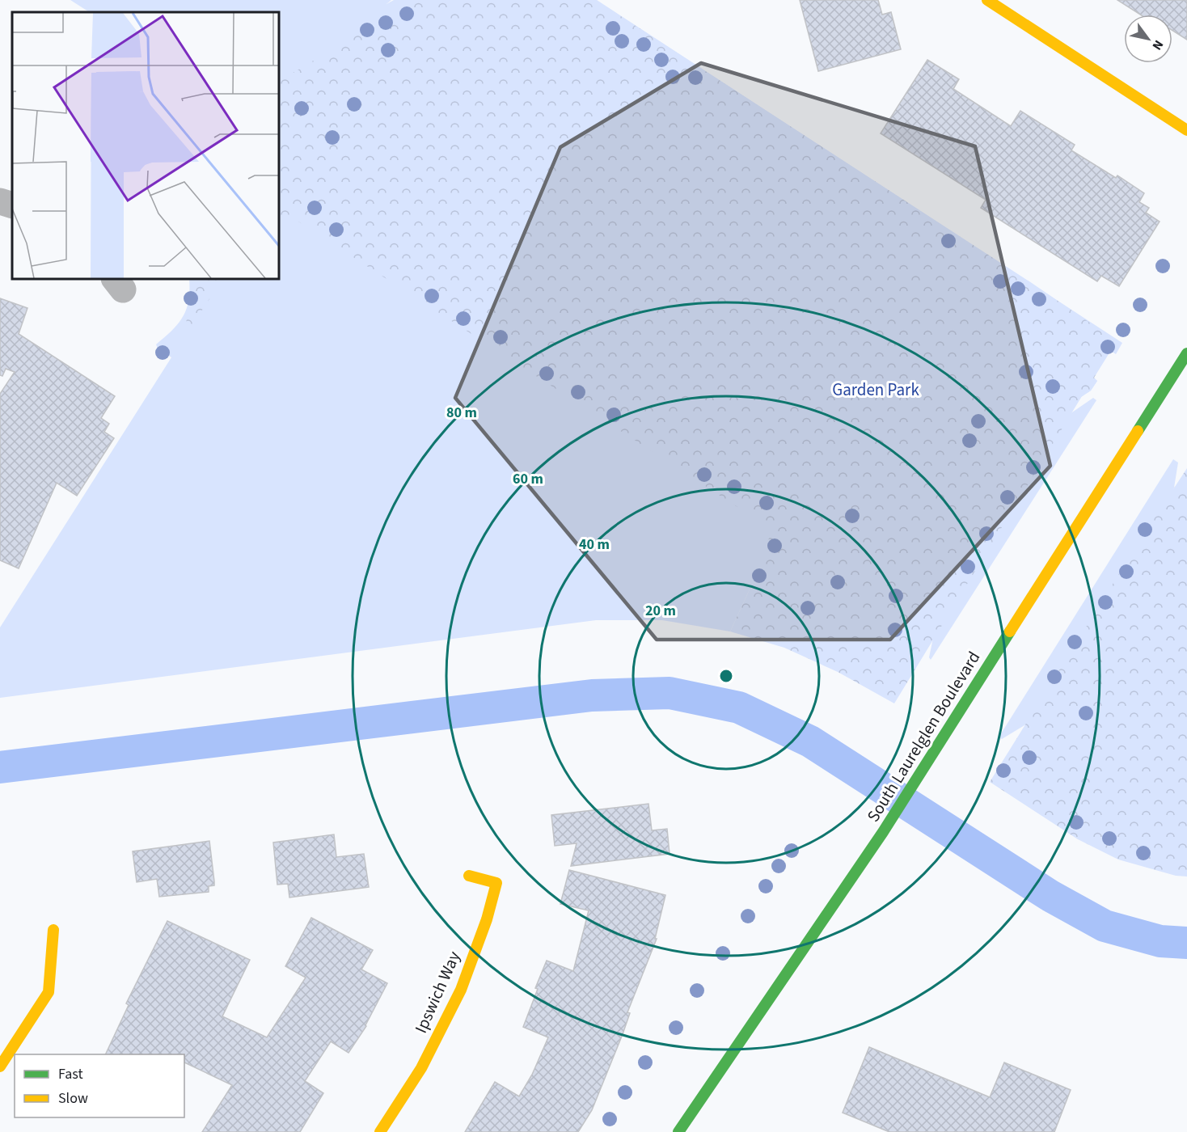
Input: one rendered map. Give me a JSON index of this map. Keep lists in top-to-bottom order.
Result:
{
  "streets": {
    "street": ["South Laurelglen Boulevard", "Ipswich Way"]
  },
  "parks": ["Garden Park"],
  "legend": ["Fast", "Slow"],
  "north": "bottom right",
  "rings": [
    "80 m",
    "60 m",
    "40 m",
    "20 m"
  ]
}
